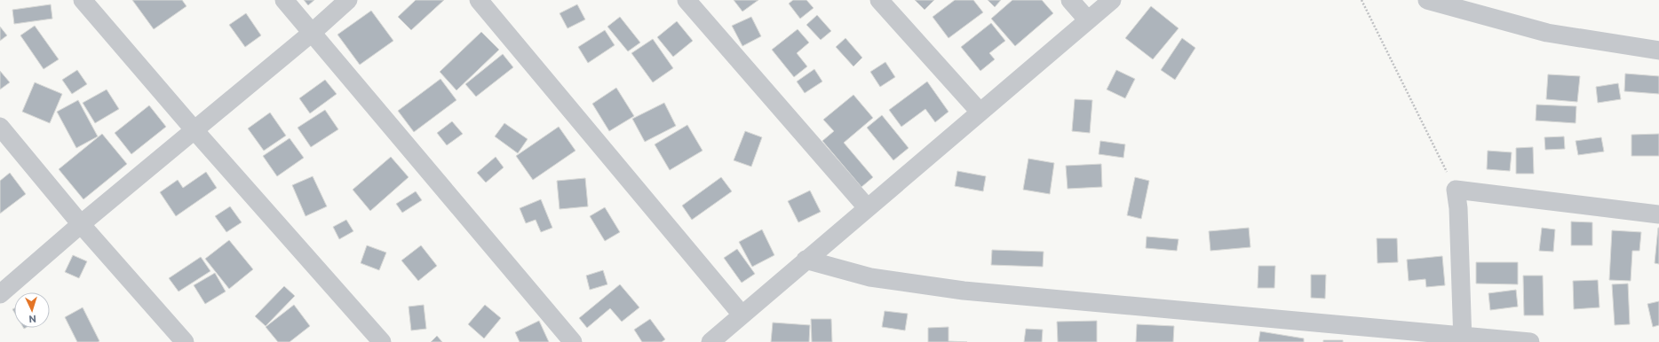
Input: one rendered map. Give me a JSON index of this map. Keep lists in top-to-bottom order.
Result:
{
  "north": "bottom"
}
